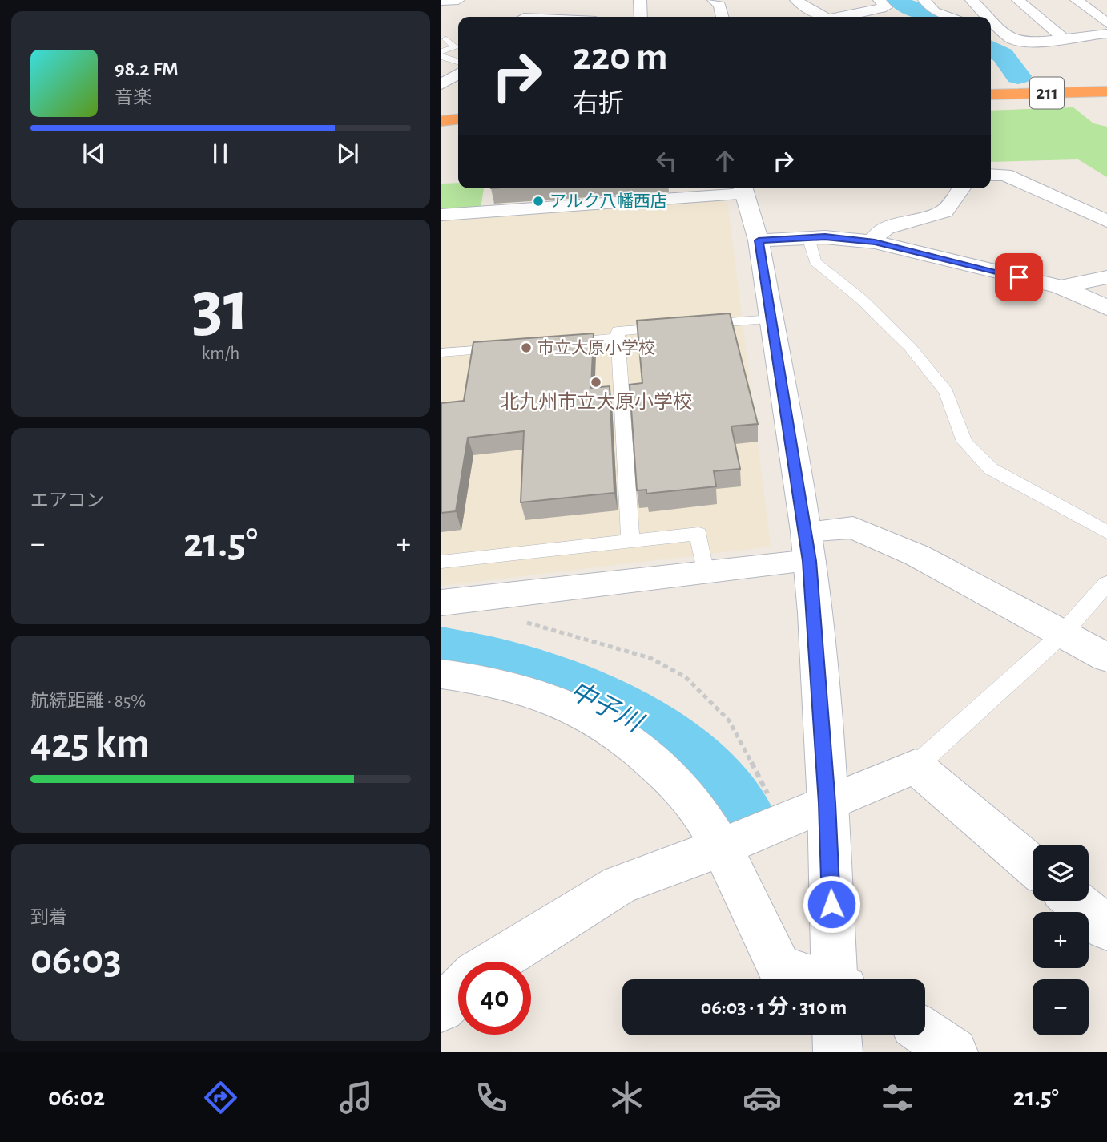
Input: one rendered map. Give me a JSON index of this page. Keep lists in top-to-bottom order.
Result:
{
  "streets": {
    "highway": ["211"]
  },
  "water": ["中子川"],
  "places": ["アルク八幡西店", "市立大原小学校", "北九州市立大原小学校"],
  "page": {
    "turn": ["220 m", "右折"],
    "song": ["98.2 FM", "音楽"],
    "tile": [
      ["31", "km/h"],
      "エアコン",
      ["航続距離 · 85%", "425 km"],
      ["到着", "06:03"]
    ],
    "heat": ["−", "21.5°", "+"],
    "map_buttons": ["+", "−"],
    "limit": "40",
    "trip": "06:03 · 1 分 · 310 m",
    "tabs": ["06:02", "21.5°"]
  }
}
